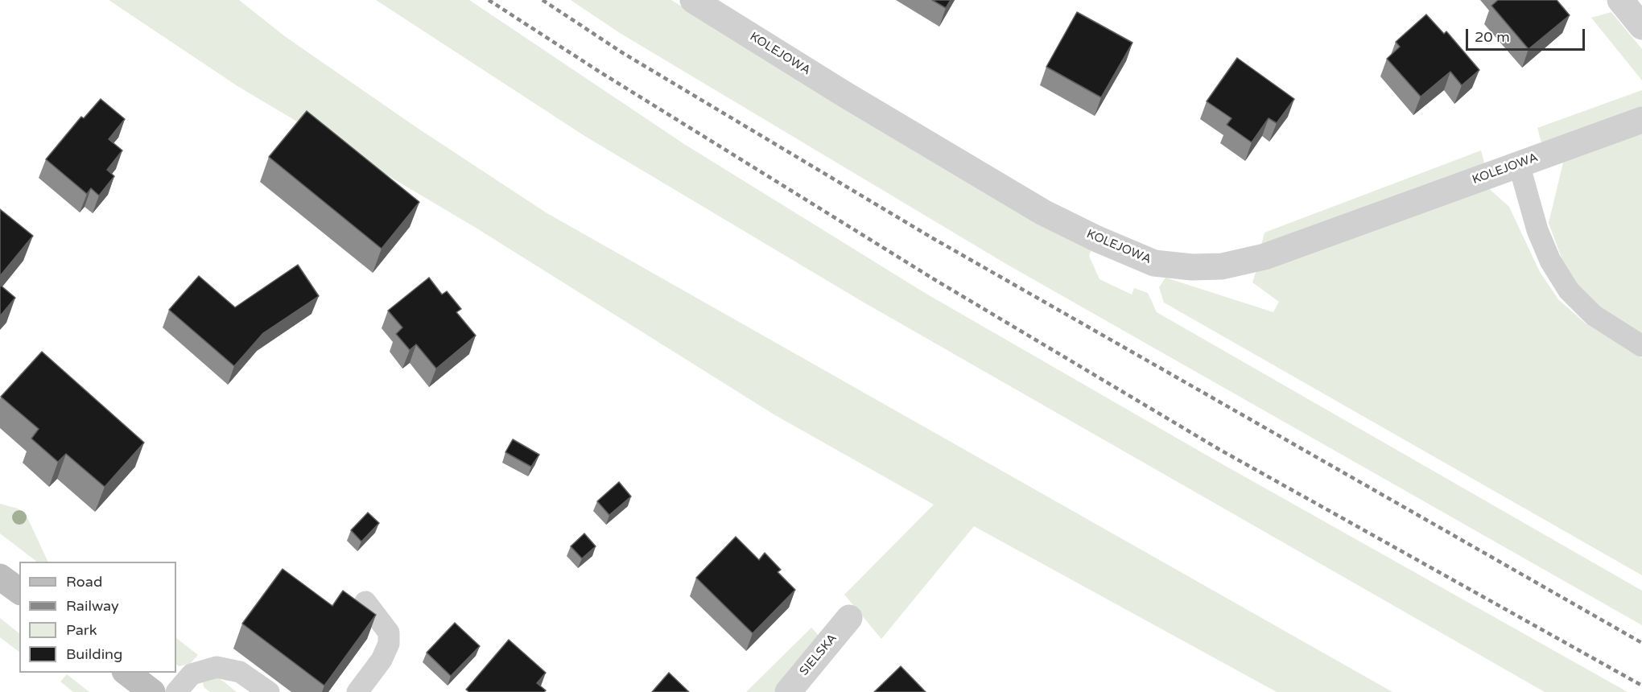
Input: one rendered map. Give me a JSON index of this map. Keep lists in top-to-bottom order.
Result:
{
  "streets": {
    "street": ["KOLEJOWA", "SIELSKA"]
  },
  "legend": [
    "Road",
    "Railway",
    "Park",
    "Building"
  ],
  "scale_bar": "20 m"
}
